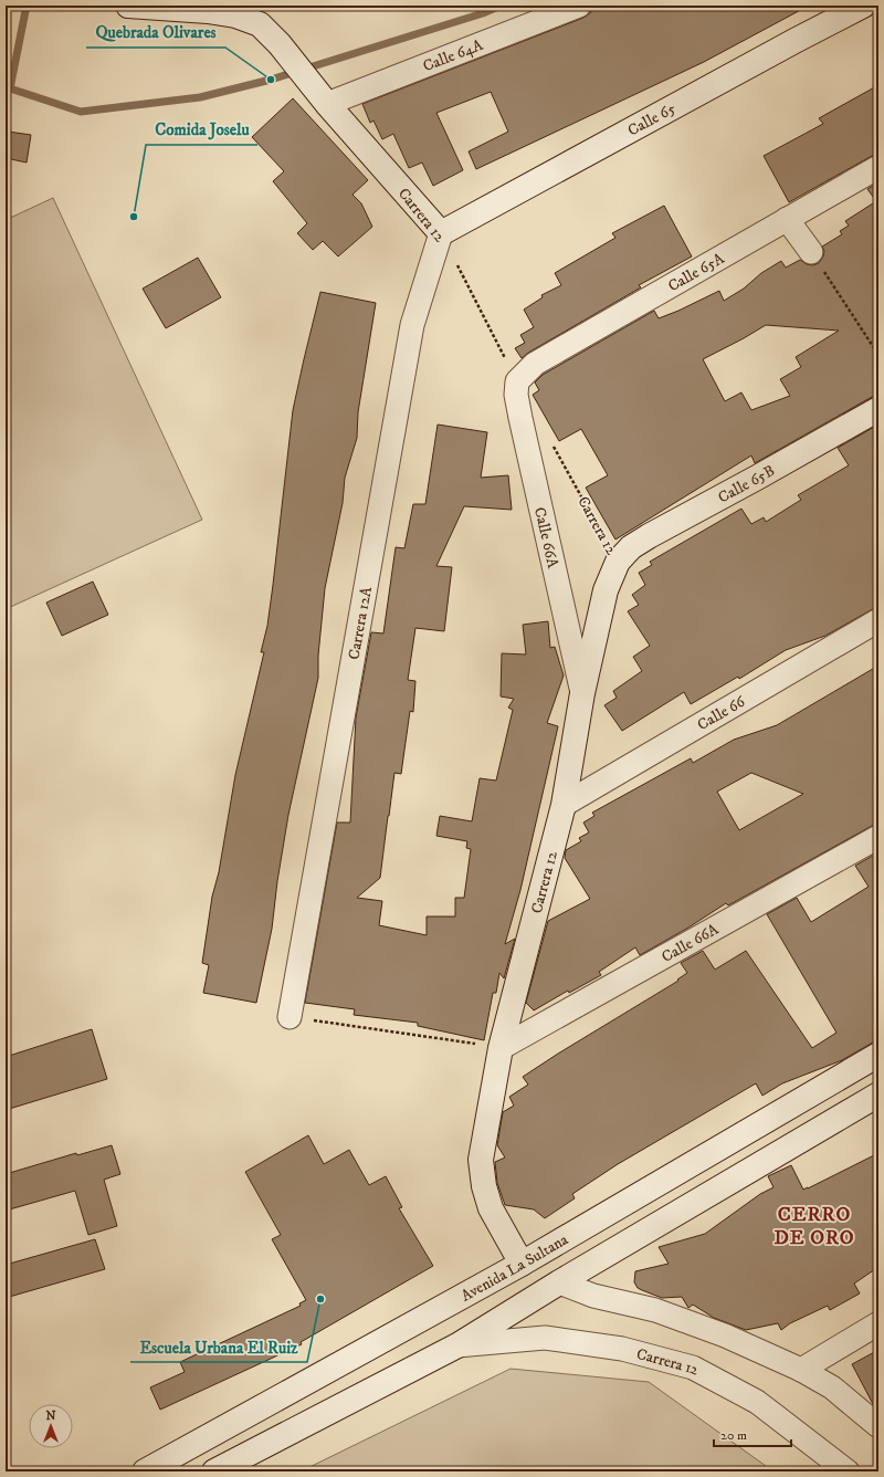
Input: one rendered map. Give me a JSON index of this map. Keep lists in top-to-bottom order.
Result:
{
  "streets": {
    "street": [
      "Calle 64A",
      "Calle 65",
      "Carrera 12",
      "Calle 65A",
      "Calle 65B",
      "Calle 66A",
      "Carrera 12A",
      "Calle 66",
      "Avenida La Sultana"
    ]
  },
  "crossings": [
    ["Calle 64A", "Carrera 12"],
    ["Calle 65", "Carrera 12"],
    ["Calle 65", "Carrera 12A"],
    ["Carrera 12", "Calle 65A"],
    ["Carrera 12", "Calle 65B"],
    ["Carrera 12", "Calle 66A"],
    ["Carrera 12", "Carrera 12A"],
    ["Carrera 12", "Calle 66"],
    ["Carrera 12", "Avenida La Sultana"],
    ["Calle 65A", "Calle 66A"]
  ],
  "districts": ["CERRO DE ORO"],
  "places": ["Quebrada Olivares", "Comida Joselu", "Escuela Urbana El Ruiz"],
  "scale_bar": "20 m",
  "north": "top"
}
